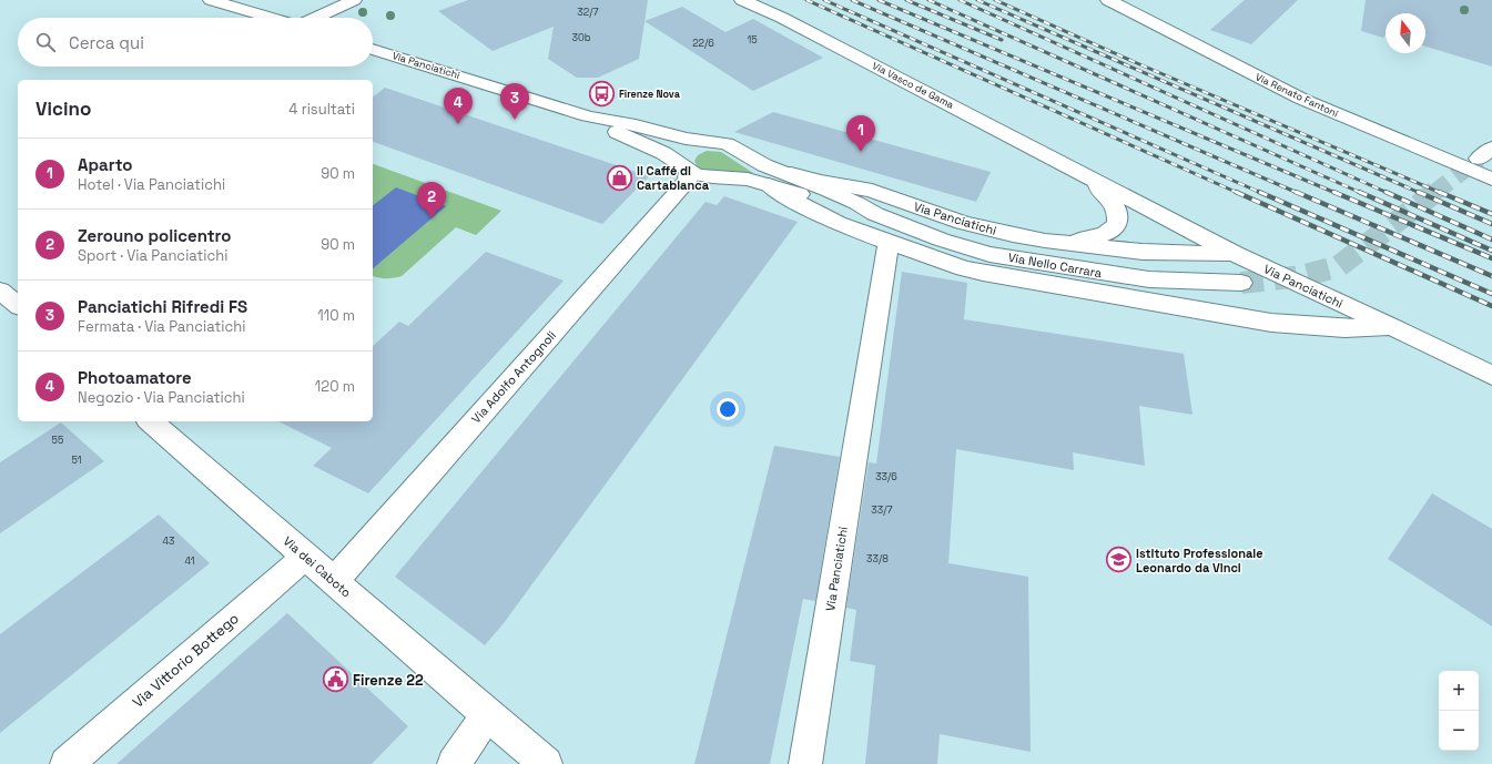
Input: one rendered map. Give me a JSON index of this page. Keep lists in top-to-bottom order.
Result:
{
  "streets": {
    "street": [
      "Via Panciatichi",
      "Via Vasco de Gama",
      "Via Renato Fantoni",
      "Via Nello Carrara",
      "Via Adolfo Antognoli",
      "Via dei Caboto",
      "Via Vittorio Bottego"
    ]
  },
  "crossings": [
    ["Via Panciatichi", "Via Vasco de Gama"],
    ["Via Panciatichi", "Via Nello Carrara"],
    ["Via Panciatichi", "Via Adolfo Antognoli"],
    ["Via Adolfo Antognoli", "Via dei Caboto"],
    ["Via dei Caboto", "Via Vittorio Bottego"]
  ],
  "places": {
    "bus stop": ["Firenze Nova"],
    "shop": ["Il Caffé di Cartabianca"],
    "school or university": ["Istituto Professionale Leonardo da Vinci"],
    "public building": ["Firenze 22"]
  },
  "house_numbers": [
    "32/7",
    "30b",
    "15",
    "22/6",
    "55",
    "51",
    "33/6",
    "33/7",
    "43",
    "33/8",
    "41"
  ],
  "north": "top",
  "page": {
    "search": "Cerca qui",
    "heading": ["Vicino", "4 risultati"],
    "pins": [
      "3",
      "4",
      "1",
      "2"
    ],
    "list": [
      {
        "mark": "1",
        "name": "Aparto",
        "note": "Hotel · Via Panciatichi",
        "value": "90 m"
      },
      {
        "mark": "2",
        "name": "Zerouno policentro",
        "note": "Sport · Via Panciatichi",
        "value": "90 m"
      },
      {
        "mark": "3",
        "name": "Panciatichi Rifredi FS",
        "note": "Fermata · Via Panciatichi",
        "value": "110 m"
      },
      {
        "mark": "4",
        "name": "Photoamatore",
        "note": "Negozio · Via Panciatichi",
        "value": "120 m"
      }
    ],
    "map_buttons": ["+", "−"]
  }
}
